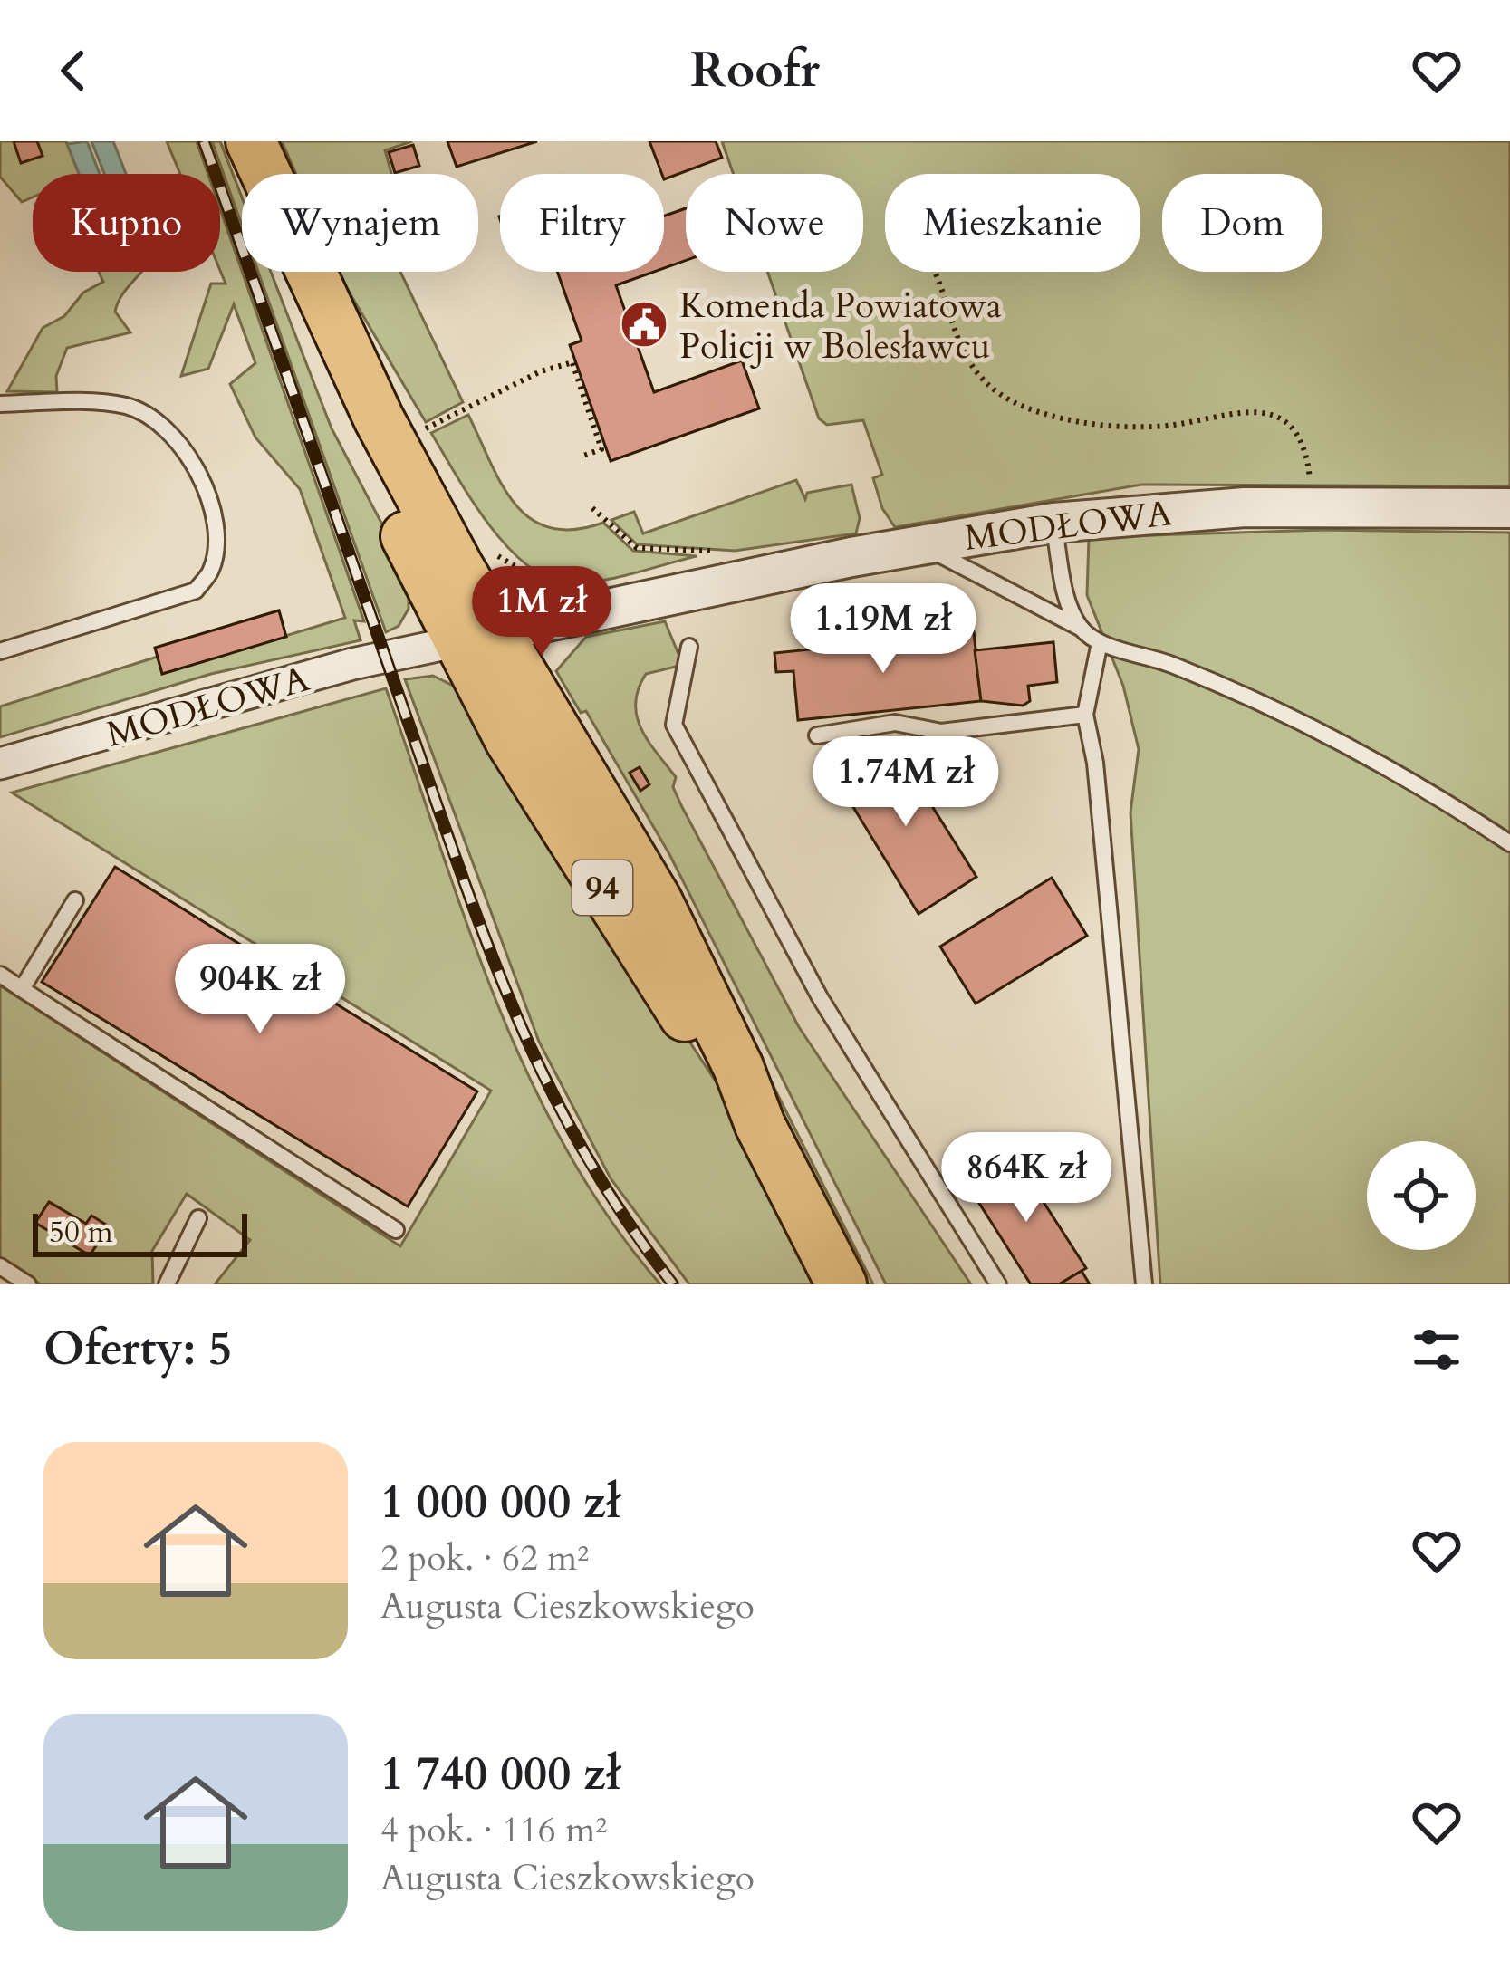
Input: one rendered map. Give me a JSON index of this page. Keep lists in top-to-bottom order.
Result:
{
  "streets": {
    "main road": ["94"],
    "street": ["MODŁOWA"]
  },
  "crossings": [
    ["MODŁOWA", "94"]
  ],
  "places": {
    "public building": ["Komenda Powiatowa Policji w Bolesławcu"]
  },
  "scale_bar": "50 m",
  "page": {
    "header": "Roofr",
    "chip": [
      "Kupno",
      "Wynajem",
      "Filtry",
      "Nowe",
      "Mieszkanie",
      "Dom"
    ],
    "price": [
      "1M zł",
      "1.19M zł",
      "1.74M zł",
      "904K zł",
      "864K zł"
    ],
    "scale": "50 m",
    "heading": "Oferty: 5",
    "list": [
      {
        "name": "1 000 000 zł",
        "note": "2 pok. · 62 m² · Augusta Cieszkowskiego"
      },
      {
        "name": "1 740 000 zł",
        "note": "4 pok. · 116 m² · Augusta Cieszkowskiego"
      }
    ]
  }
}
